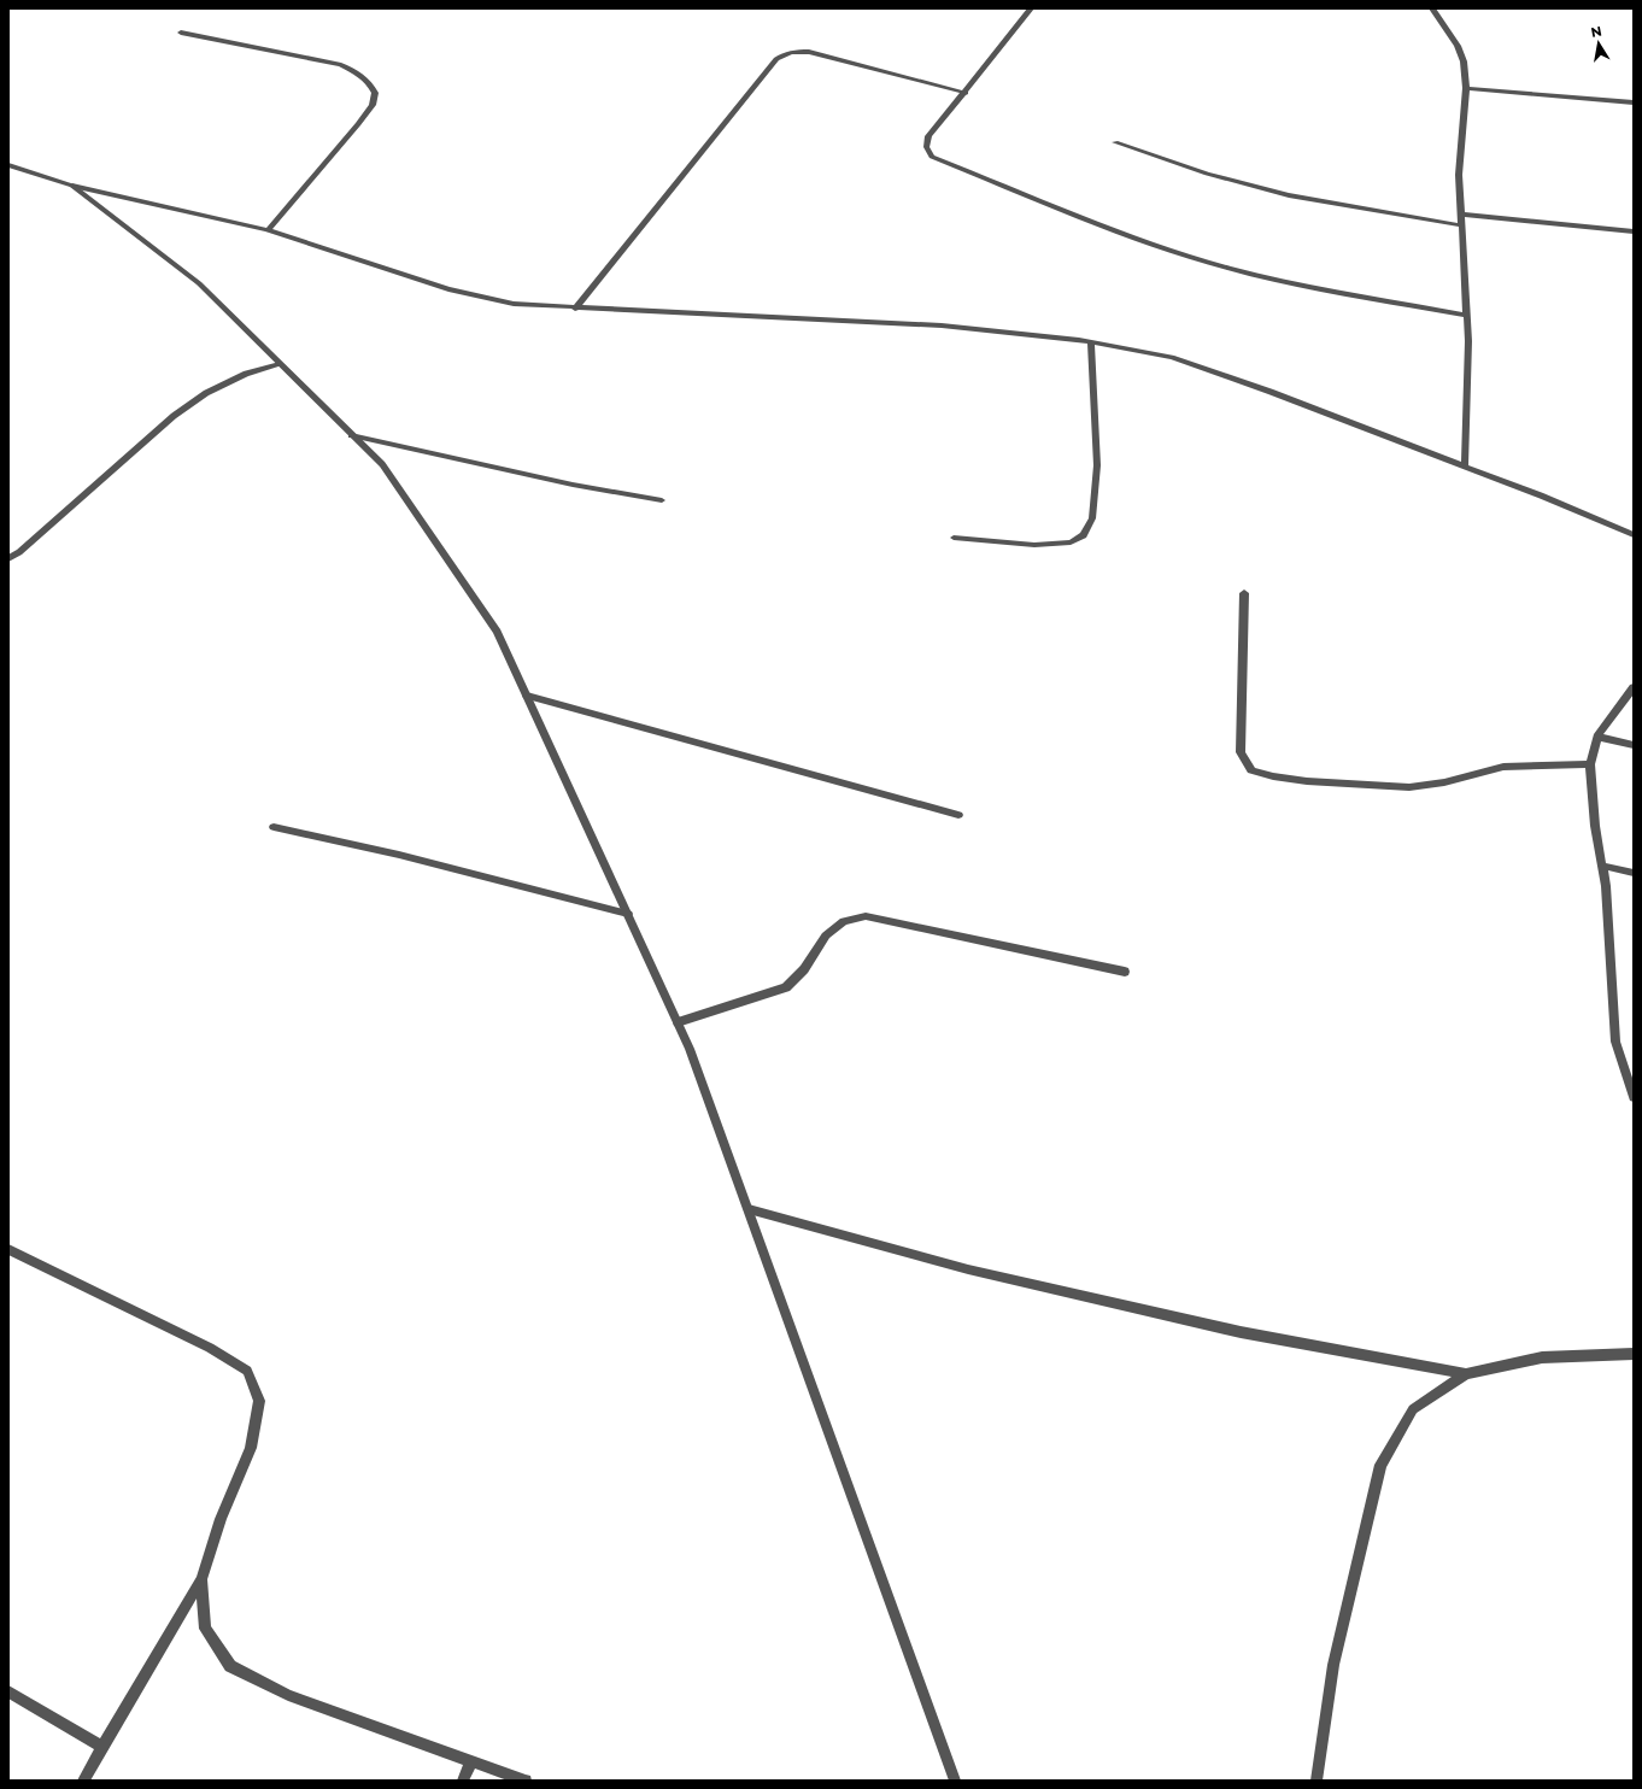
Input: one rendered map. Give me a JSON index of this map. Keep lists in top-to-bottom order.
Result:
{
  "north": "top"
}
